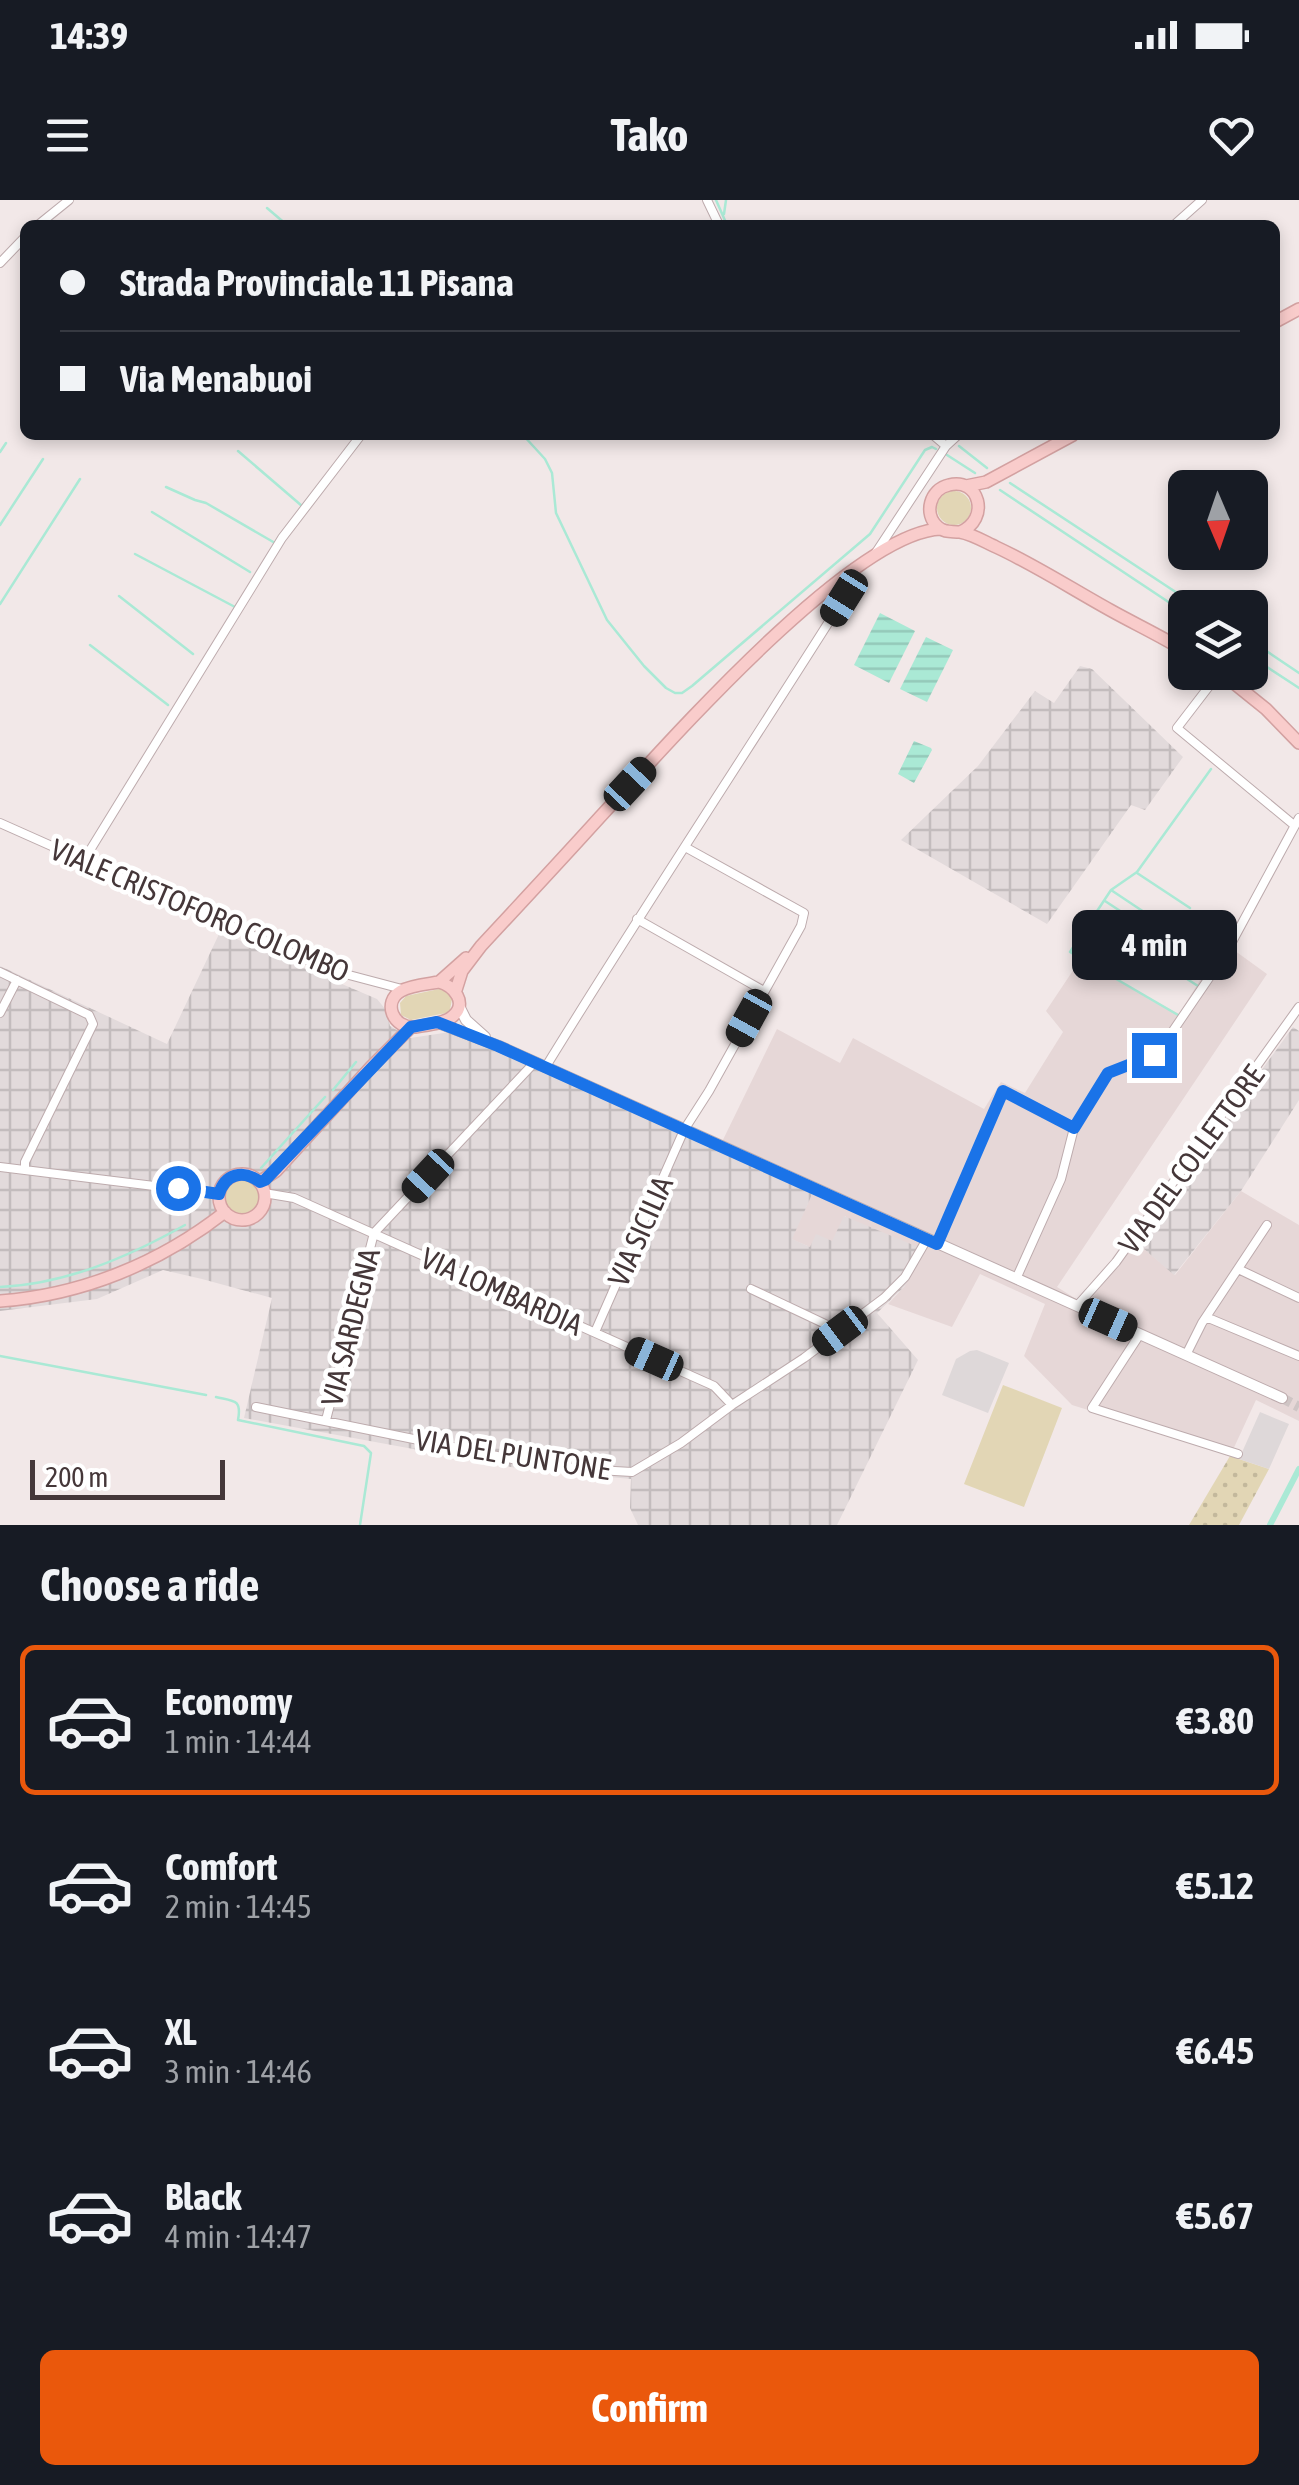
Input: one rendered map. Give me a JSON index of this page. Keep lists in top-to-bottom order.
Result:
{
  "streets": {
    "street": [
      "VIALE CRISTOFORO COLOMBO",
      "VIA DEL COLLETTORE",
      "VIA SICILIA",
      "VIA LOMBARDIA",
      "VIA SARDEGNA",
      "VIA DEL PUNTONE"
    ]
  },
  "crossings": [
    ["VIA SICILIA", "VIA LOMBARDIA"],
    ["VIA LOMBARDIA", "VIA SARDEGNA"],
    ["VIA LOMBARDIA", "VIA DEL PUNTONE"],
    ["VIA SARDEGNA", "VIA DEL PUNTONE"]
  ],
  "scale_bar": "200 m",
  "north": "bottom",
  "page": {
    "status": "14:39",
    "header": "Tako",
    "banner": ["Strada Provinciale 11 Pisana", "Via Menabuoi"],
    "bubble": "4 min",
    "scale": "200 m",
    "heading": "Choose a ride",
    "list": [
      {
        "name": "Economy",
        "note": "1 min · 14:44",
        "value": "€3.80"
      },
      {
        "name": "Comfort",
        "note": "2 min · 14:45",
        "value": "€5.12"
      },
      {
        "name": "XL",
        "note": "3 min · 14:46",
        "value": "€6.45"
      },
      {
        "name": "Black",
        "note": "4 min · 14:47",
        "value": "€5.67"
      }
    ],
    "buttons": "Confirm"
  }
}
